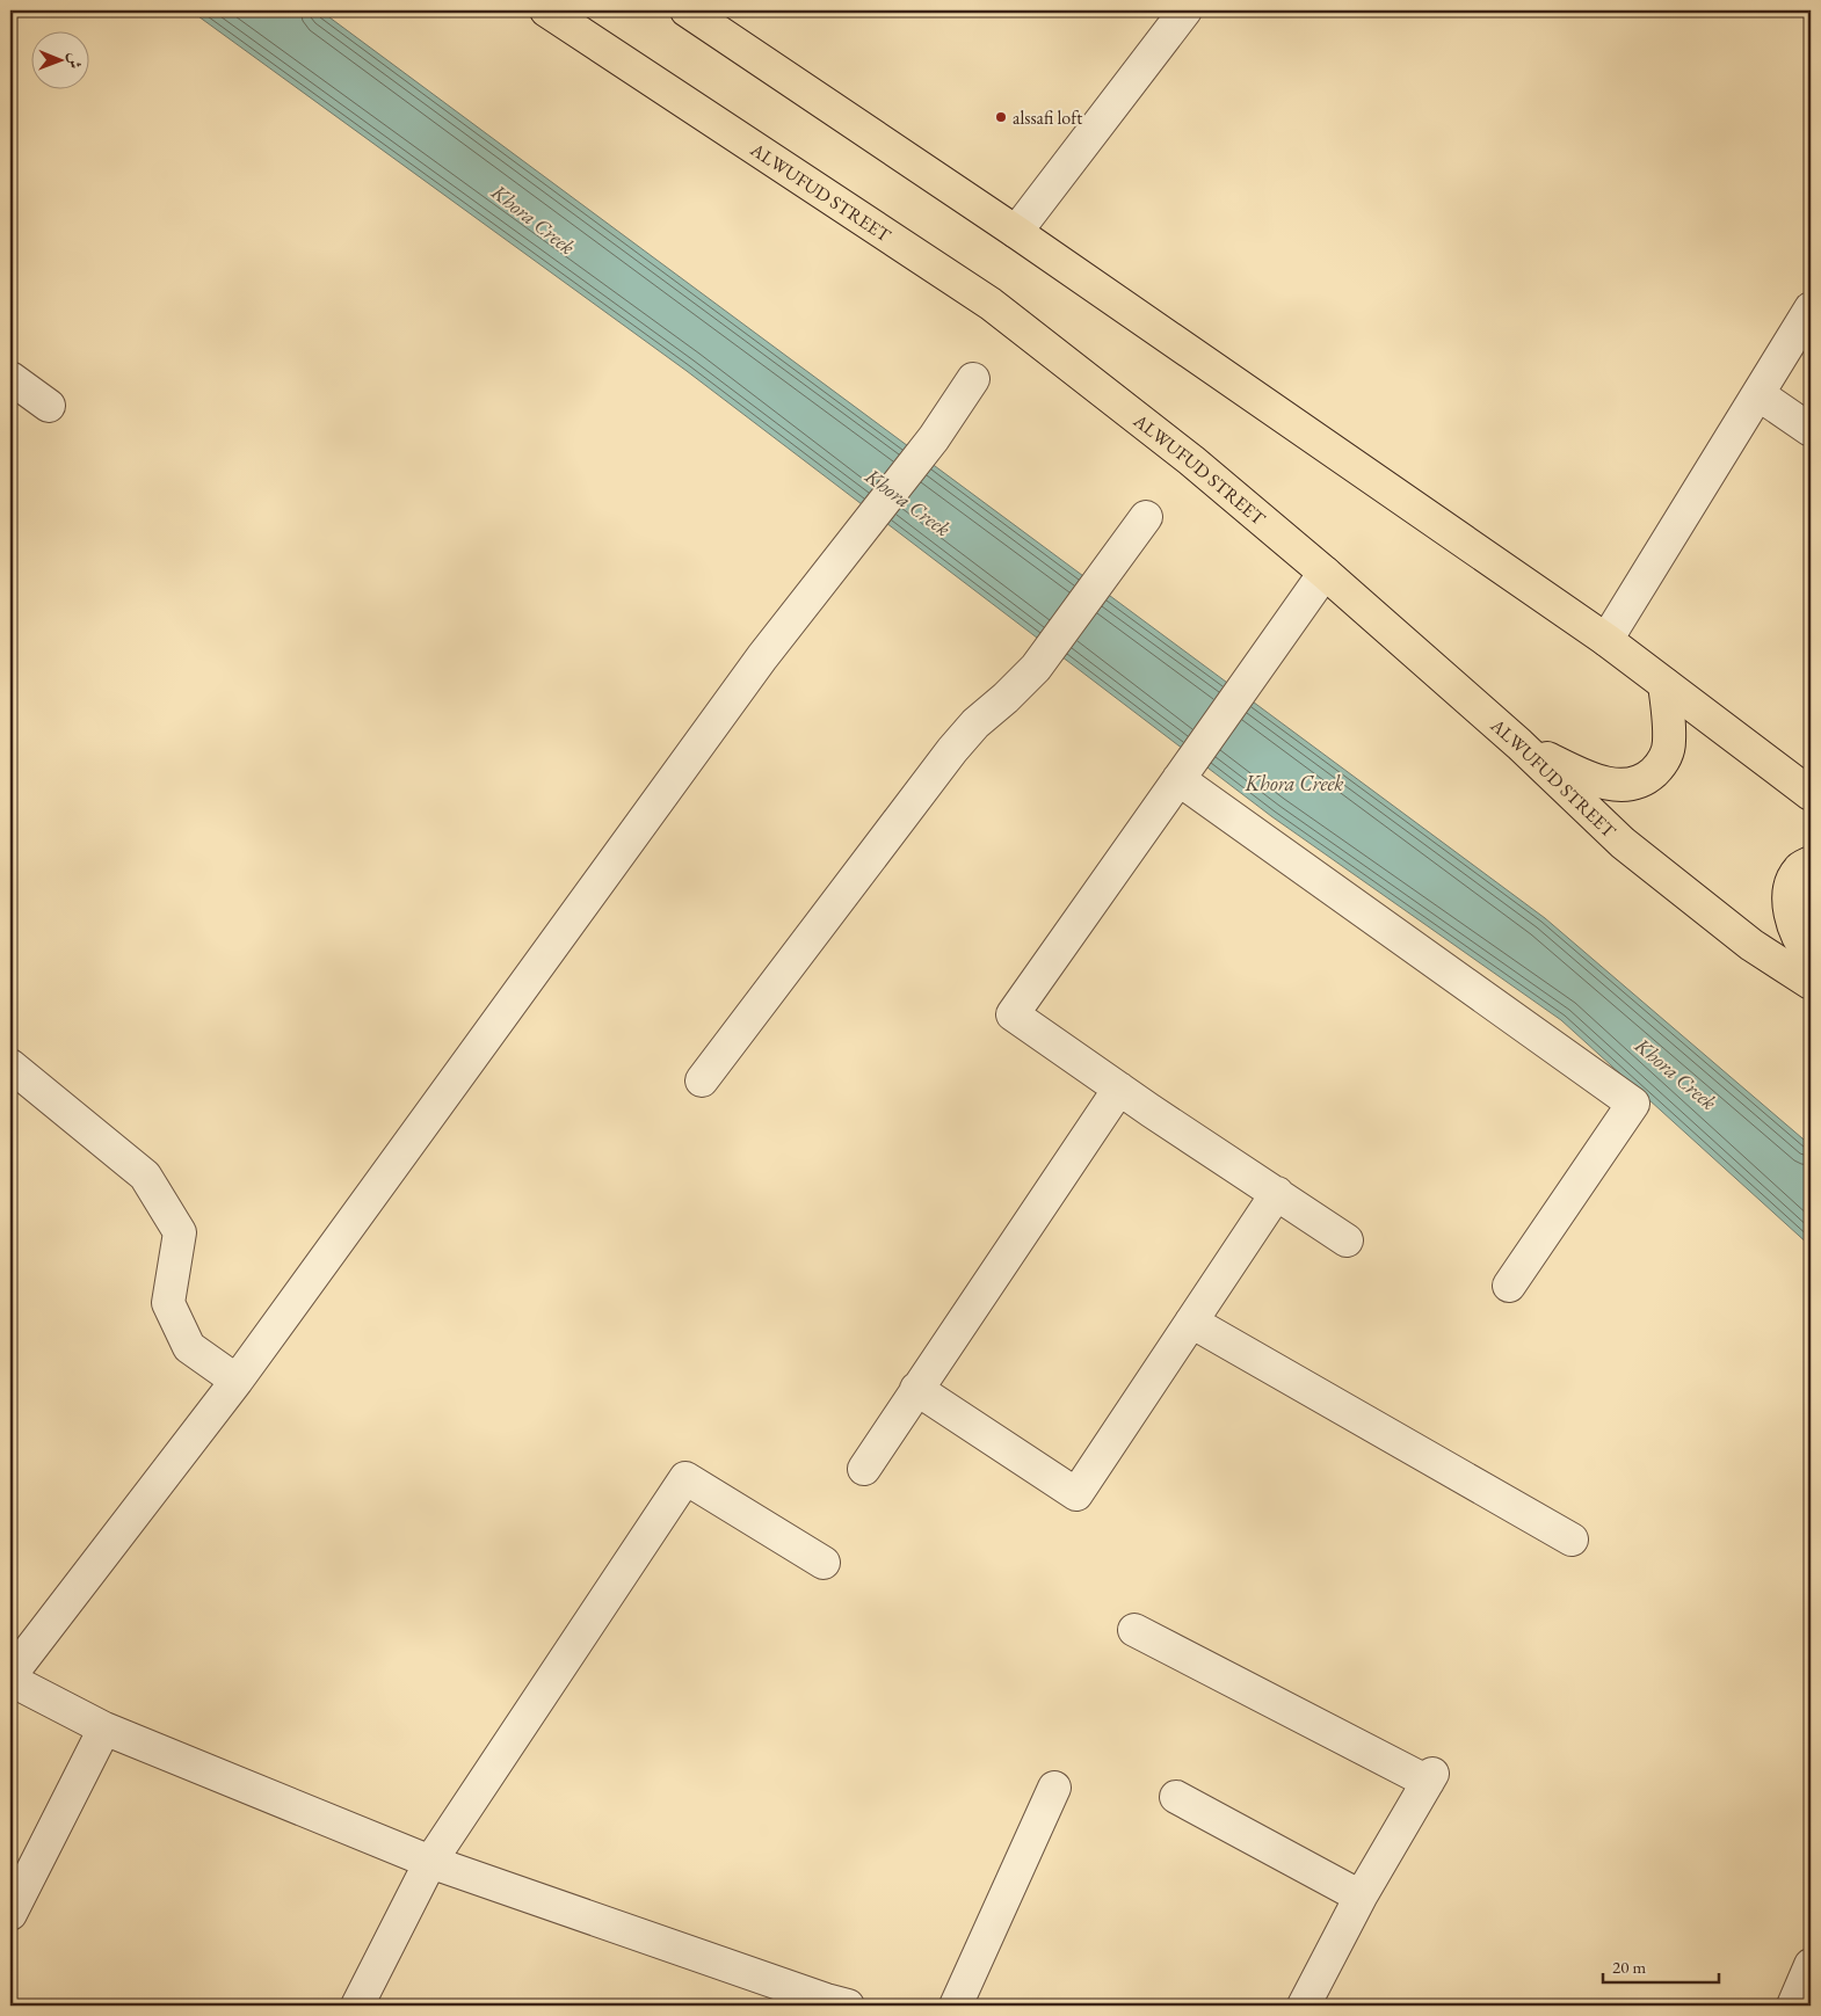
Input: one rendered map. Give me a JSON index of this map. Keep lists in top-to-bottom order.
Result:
{
  "streets": {
    "main road": ["ALWUFUD STREET"]
  },
  "water": ["Khora Creek"],
  "places": ["alssafi loft"],
  "scale_bar": "20 m",
  "north": "right"
}
